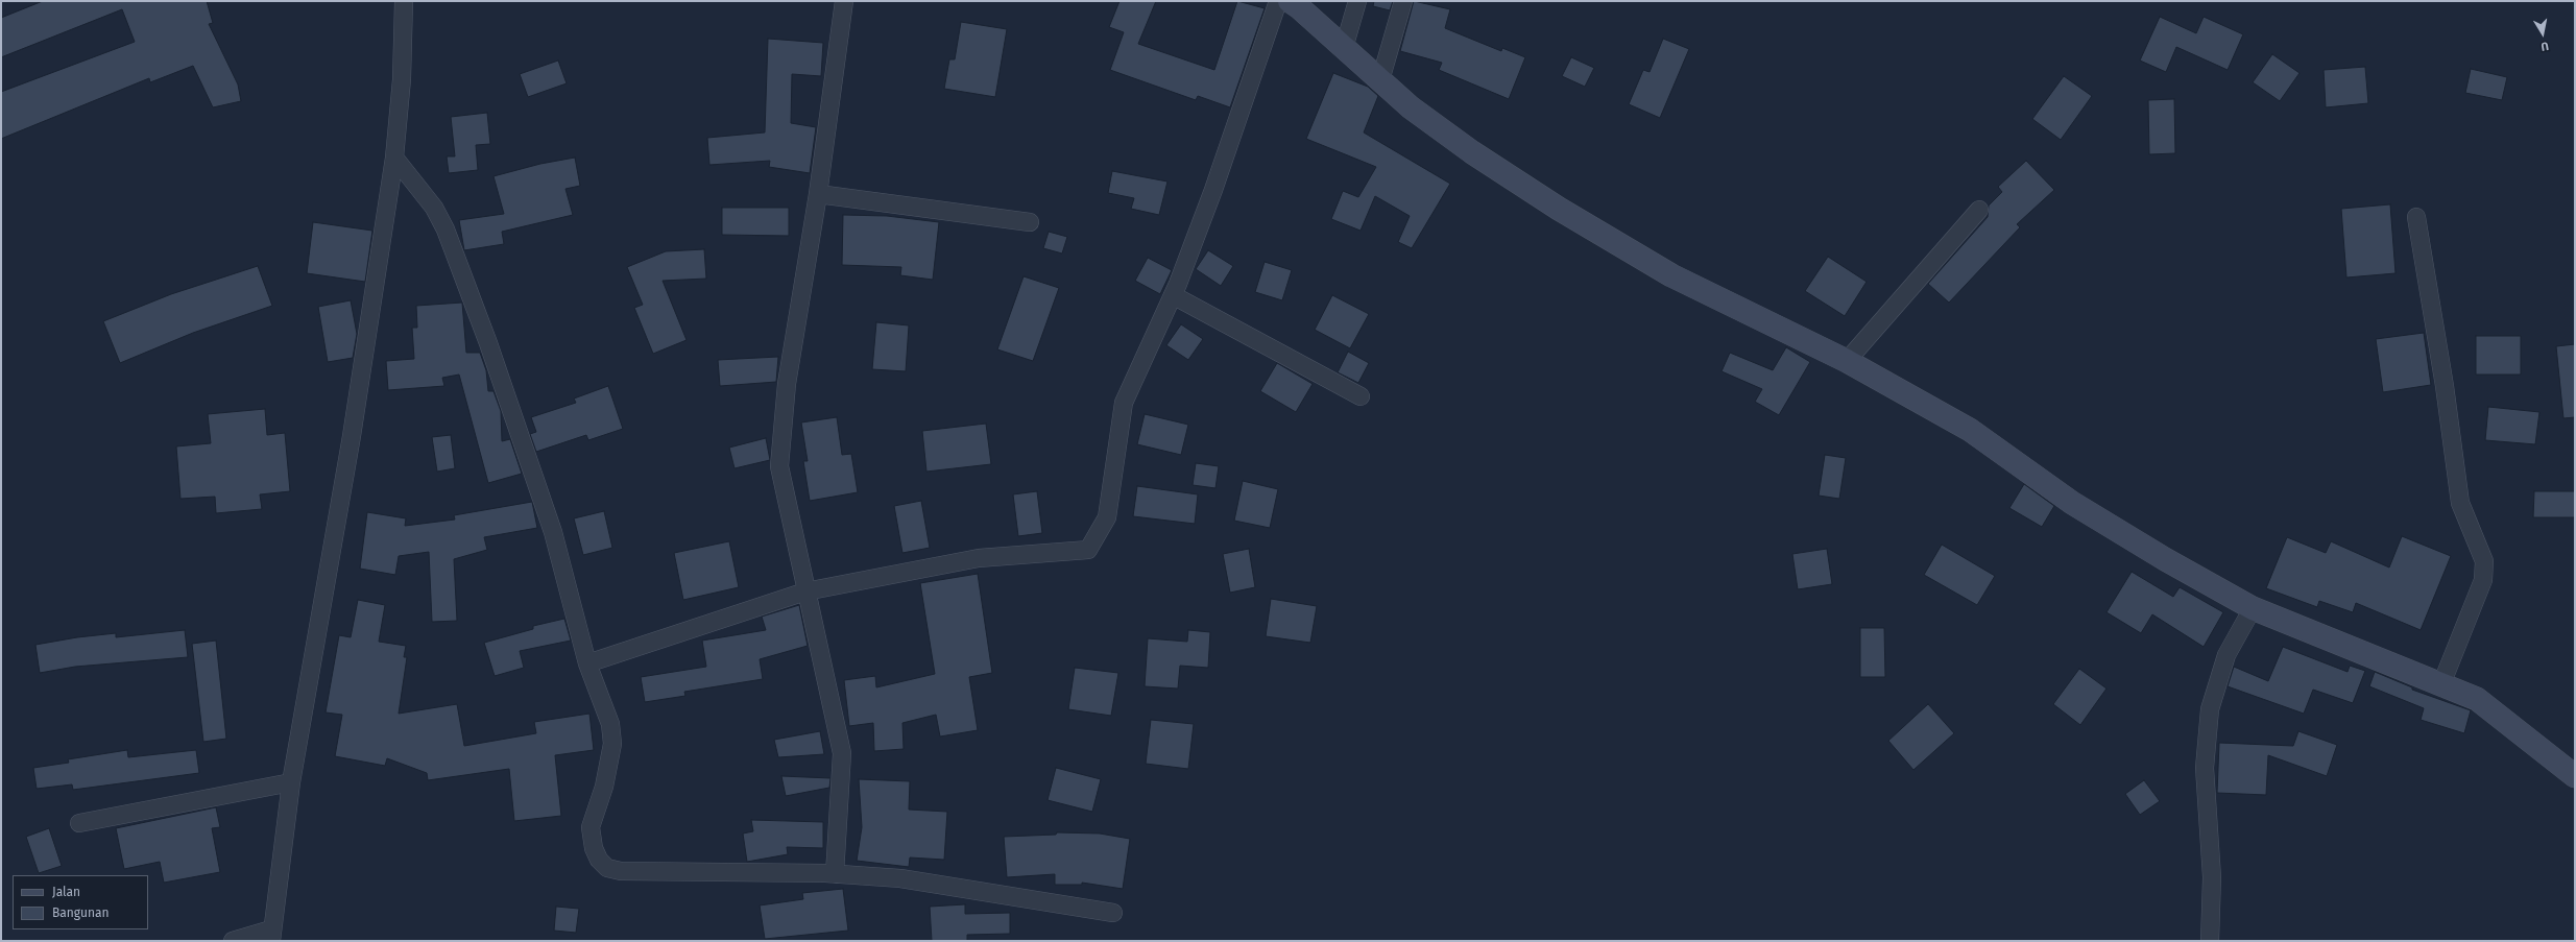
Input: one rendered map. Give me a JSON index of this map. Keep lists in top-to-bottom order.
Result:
{
  "legend": ["Jalan", "Bangunan"],
  "north": "bottom"
}
